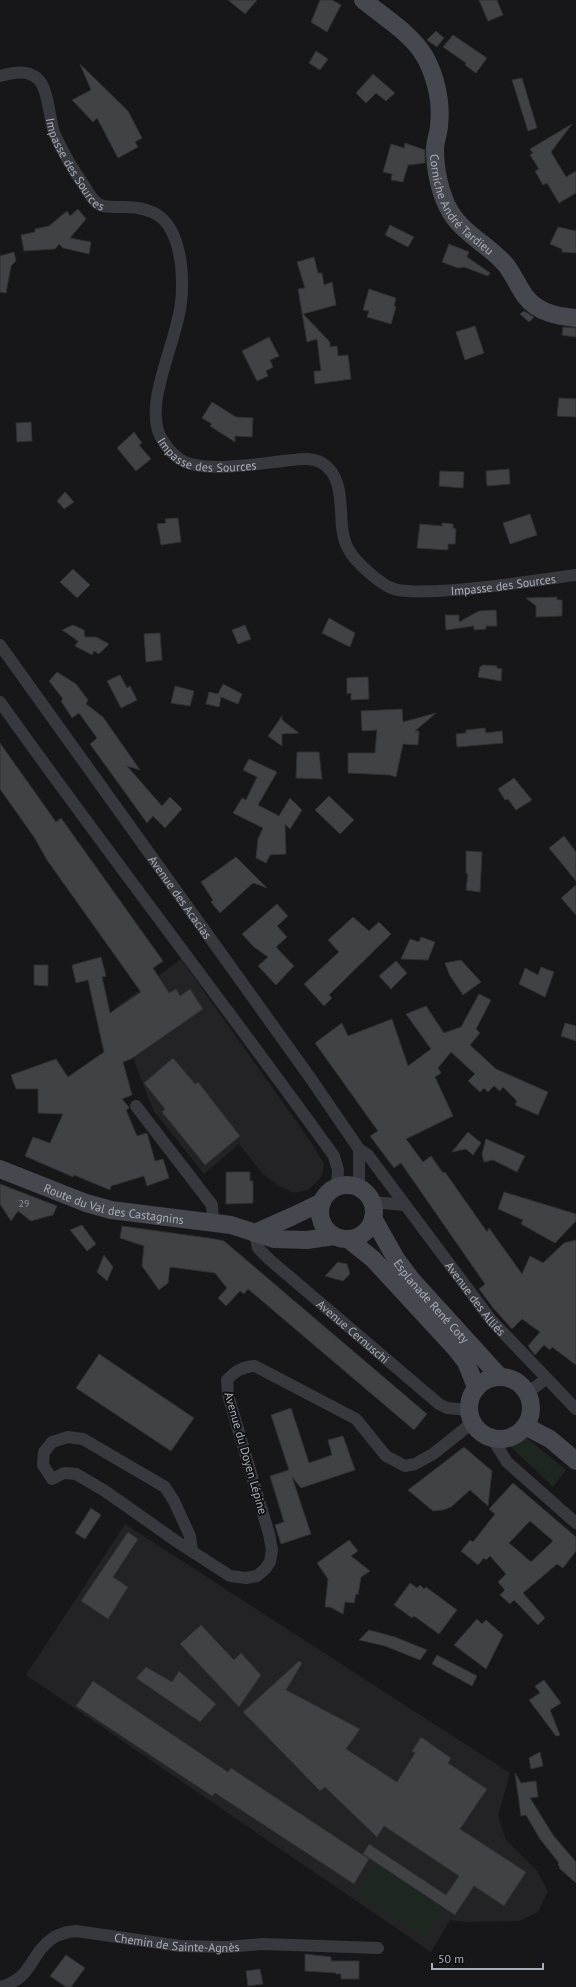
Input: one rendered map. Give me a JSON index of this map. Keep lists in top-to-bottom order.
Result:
{
  "streets": {
    "street": [
      "Impasse des Sources",
      "Corniche André Tardieu",
      "Avenue des Acacias",
      "Route du Val des Castagnins",
      "Avenue des Alliés",
      "Esplanade René Coty",
      "Avenue Cernuschi",
      "Avenue du Doyen Lépine",
      "Chemin de Sainte-Agnès"
    ]
  },
  "crossings": [
    ["Avenue des Acacias", "Avenue des Alliés"],
    ["Route du Val des Castagnins", "Avenue Cernuschi"],
    ["Esplanade René Coty", "Avenue Cernuschi"],
    ["Esplanade René Coty", "Avenue du Doyen Lépine"],
    ["Avenue Cernuschi", "Avenue du Doyen Lépine"]
  ],
  "house_numbers": ["29"],
  "scale_bar": "50 m"
}
